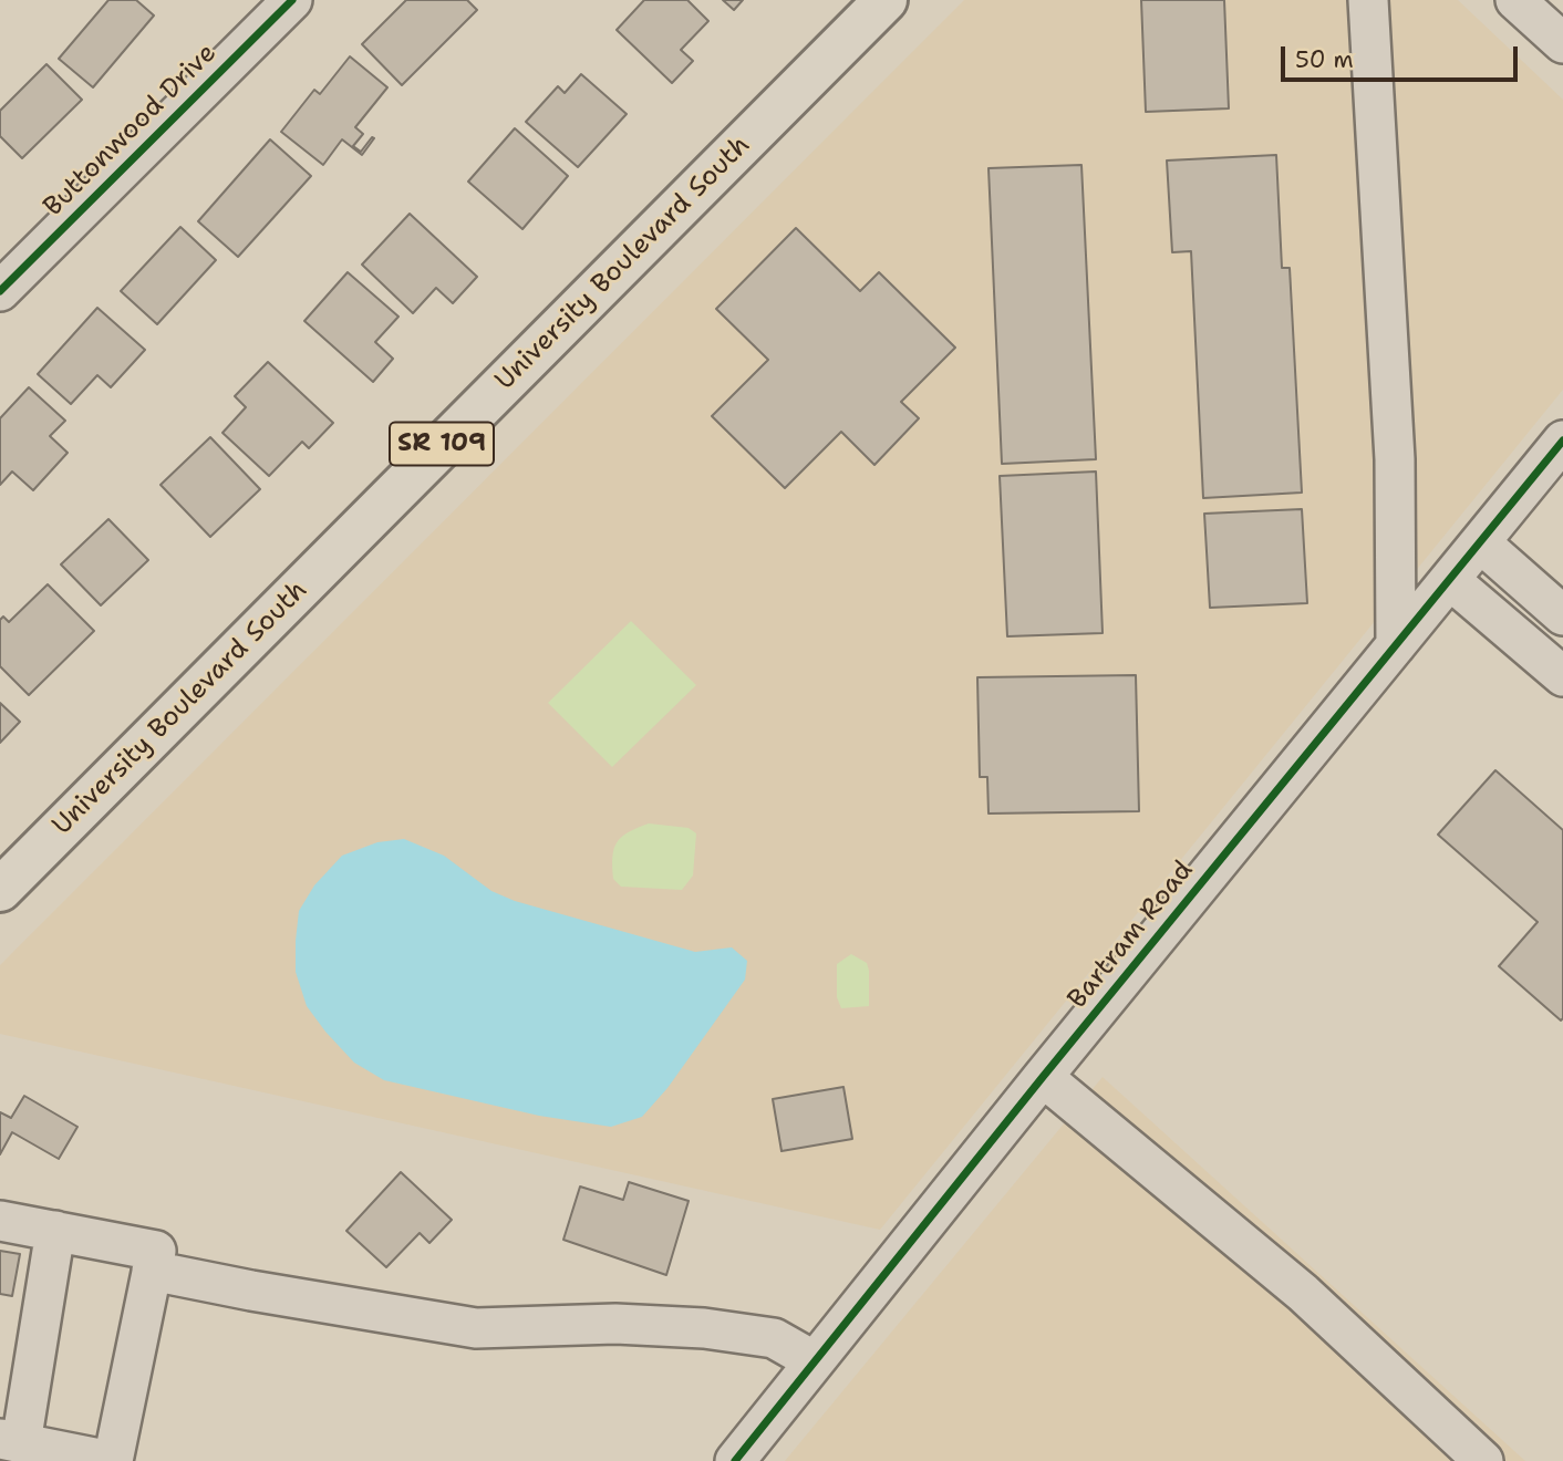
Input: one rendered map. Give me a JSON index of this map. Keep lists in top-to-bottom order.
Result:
{
  "streets": {
    "main road": ["University Boulevard South", "SR 109"],
    "street": ["Buttonwood Drive", "Bartram Road"]
  },
  "scale_bar": "50 m"
}
